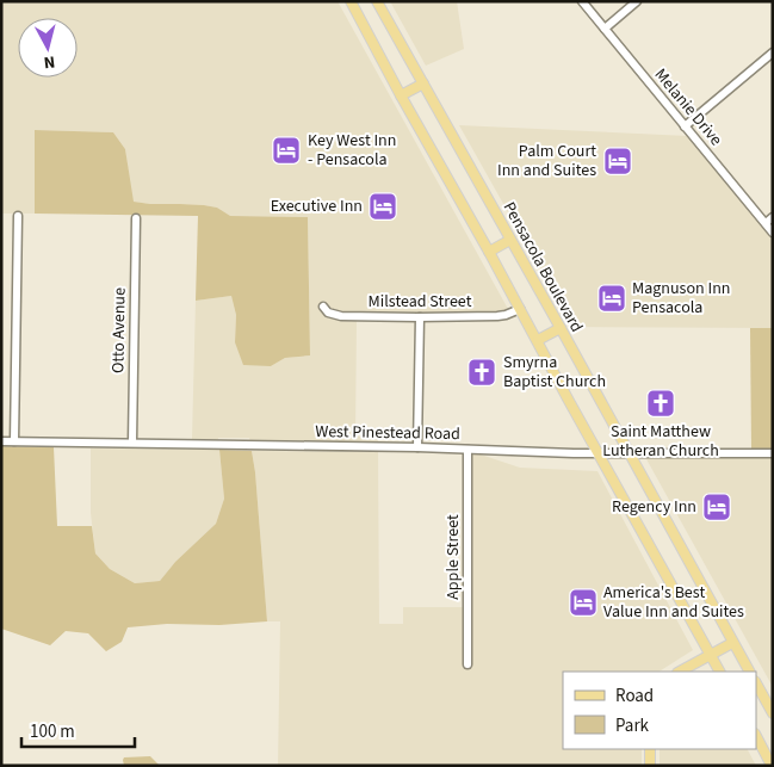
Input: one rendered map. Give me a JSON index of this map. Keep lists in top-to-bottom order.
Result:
{
  "streets": {
    "main road": ["Pensacola Boulevard"],
    "street": [
      "Melanie Drive",
      "Milstead Street",
      "Otto Avenue",
      "West Pinestead Road",
      "Apple Street"
    ]
  },
  "crossings": [
    ["Pensacola Boulevard", "West Pinestead Road"],
    ["Otto Avenue", "West Pinestead Road"],
    ["West Pinestead Road", "Apple Street"]
  ],
  "places": {
    "hotel": [
      "Key West Inn - Pensacola",
      "Palm Court Inn and Suites",
      "Executive Inn",
      "Magnuson Inn Pensacola",
      "Regency Inn",
      "America's Best Value Inn and Suites"
    ],
    "church": ["Smyrna Baptist Church", "Saint Matthew Lutheran Church"]
  },
  "legend": ["Road", "Park"],
  "scale_bar": "100 m",
  "north": "bottom"
}
